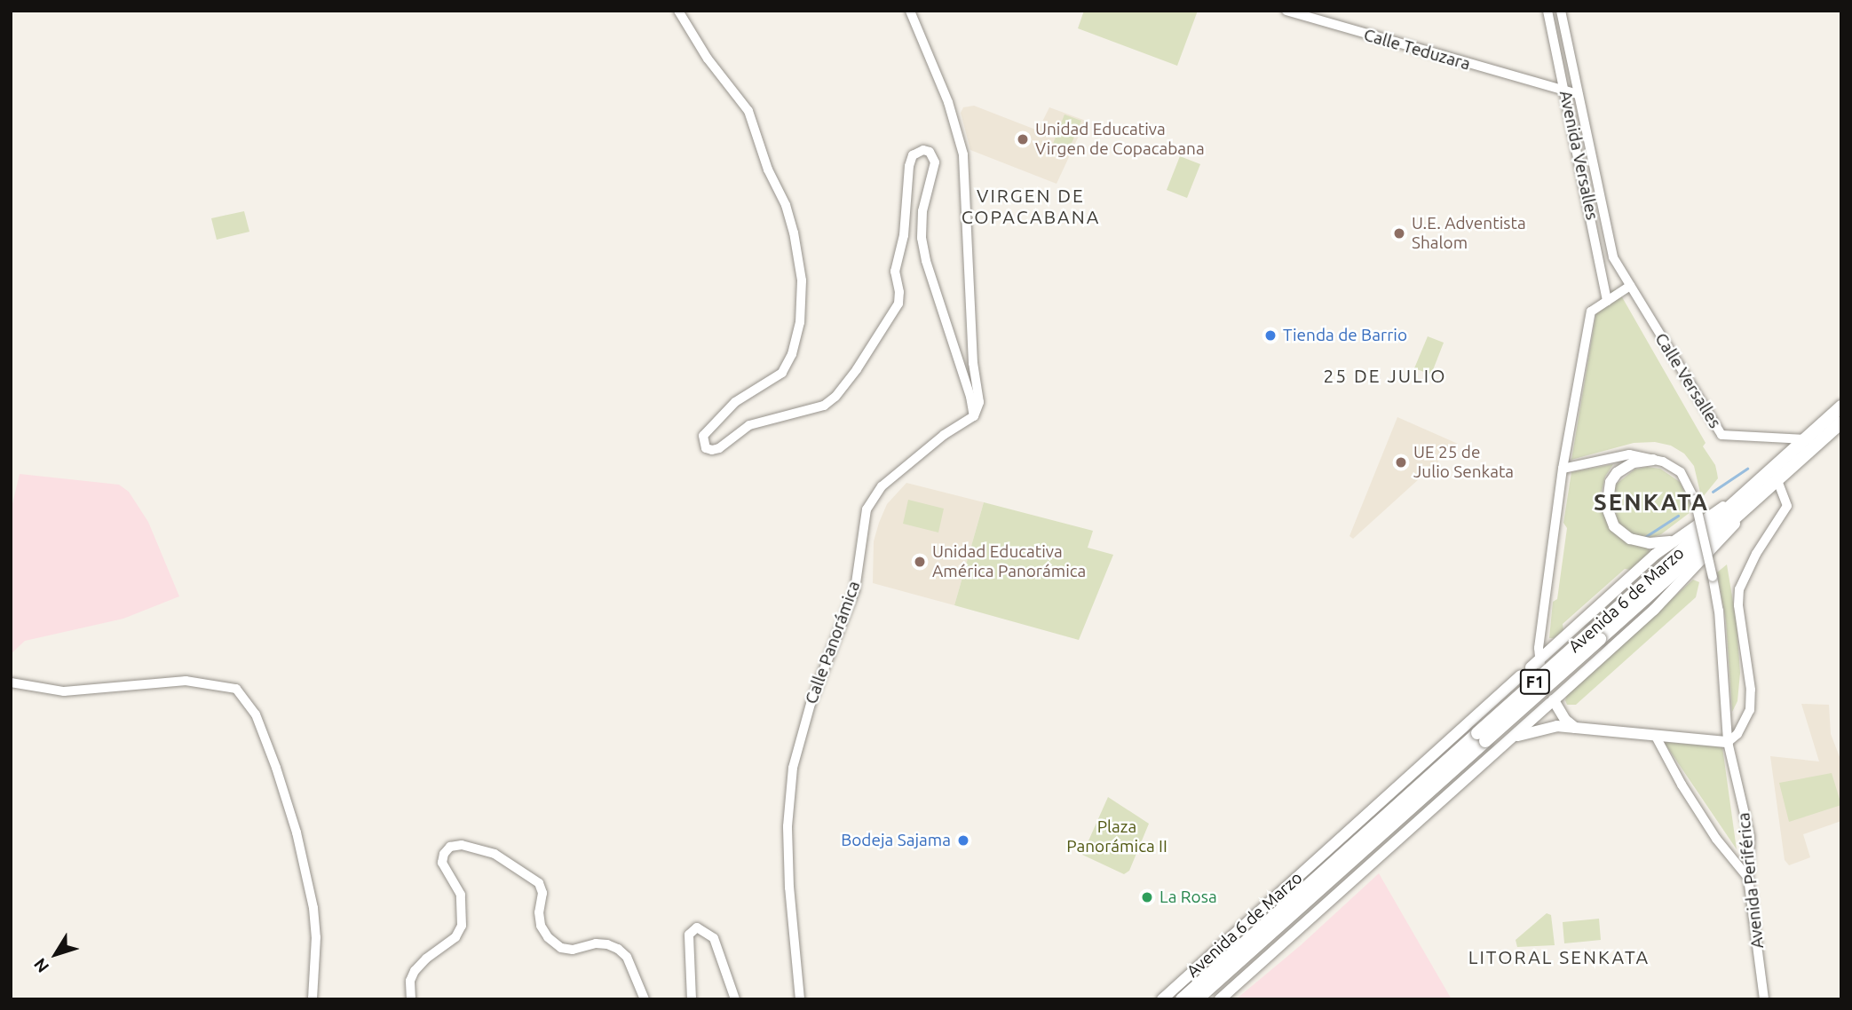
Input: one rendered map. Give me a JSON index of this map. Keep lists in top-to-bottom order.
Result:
{
  "streets": {
    "highway": ["Avenida 6 de Marzo", "F1"],
    "street": [
      "Calle Teduzara",
      "Avenida Versalles",
      "Calle Versalles",
      "Calle Panorámica",
      "Avenida Periférica"
    ]
  },
  "crossings": [
    ["Calle Teduzara", "Avenida Versalles"],
    ["Avenida Versalles", "Calle Versalles"],
    ["Calle Versalles", "F1"],
    ["Avenida 6 de Marzo", "F1"]
  ],
  "districts": [
    "VIRGEN DE COPACABANA",
    "25 DE JULIO",
    "SENKATA",
    "LITORAL SENKATA"
  ],
  "parks": ["Plaza Panorámica II"],
  "places": [
    "Unidad Educativa Virgen de Copacabana",
    "U.E. Adventista Shalom",
    "Tienda de Barrio",
    "UE 25 de Julio Senkata",
    "Unidad Educativa América Panorámica",
    "Bodeja Sajama",
    "La Rosa"
  ],
  "north": "bottom left"
}
